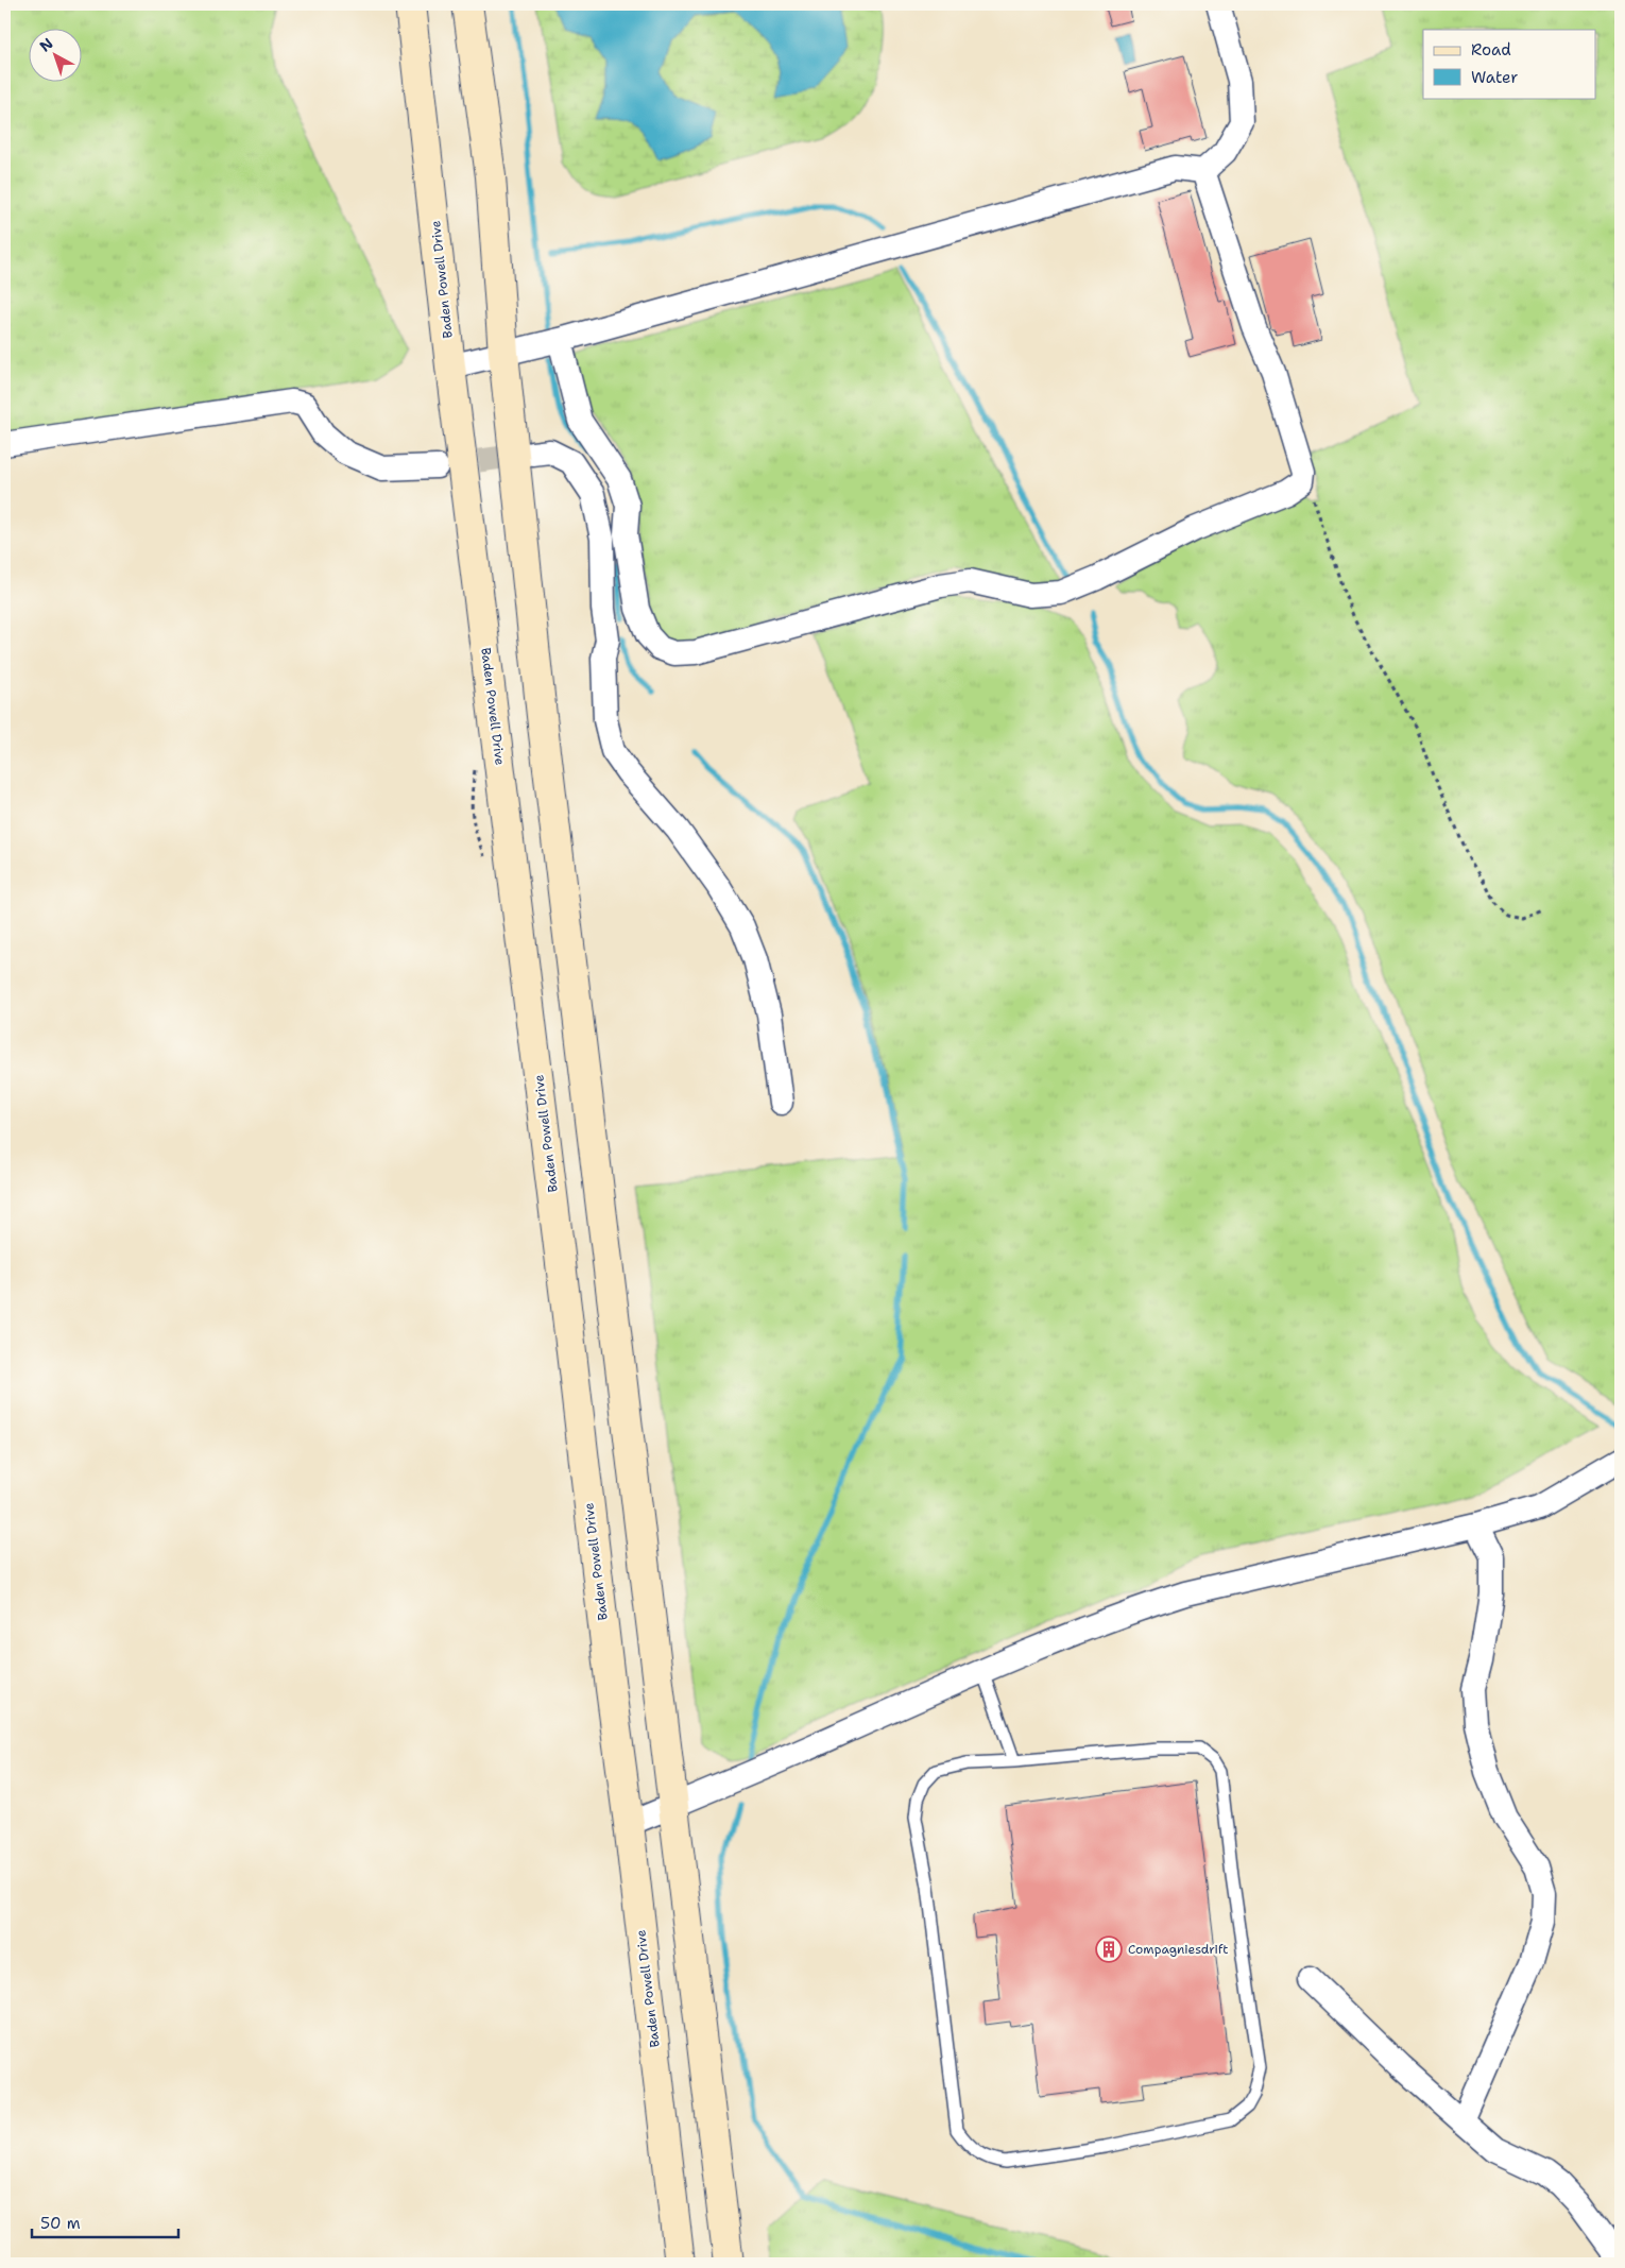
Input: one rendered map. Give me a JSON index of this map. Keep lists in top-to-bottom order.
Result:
{
  "streets": {
    "main road": ["Baden Powell Drive"]
  },
  "places": {
    "building": ["Compagniesdrift"]
  },
  "legend": ["Road", "Water"],
  "scale_bar": "50 m",
  "north": "top left"
}
